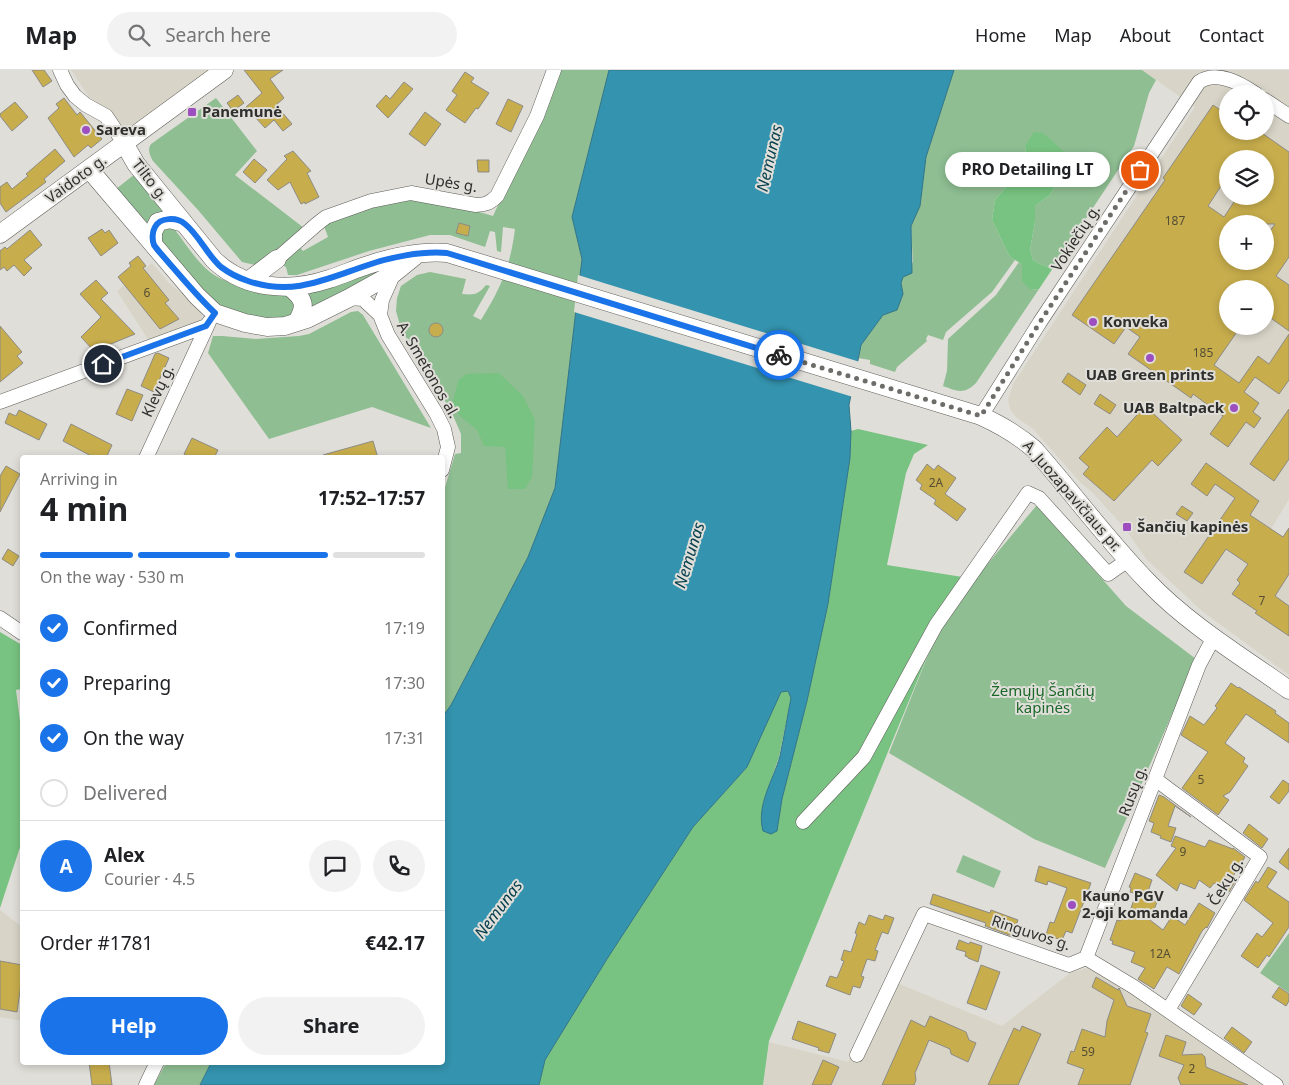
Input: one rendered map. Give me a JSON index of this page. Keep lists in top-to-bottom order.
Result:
{
  "streets": {
    "main road": ["Vaidoto g.", "Tilto g.", "A. Juozapavičiaus pr."],
    "street": [
      "Upės g.",
      "Vokiečių g.",
      "A. Smetonos al.",
      "Klevų g.",
      "Rusų g.",
      "Čekų g.",
      "Ringuvos g."
    ]
  },
  "crossings": [
    ["Vaidoto g.", "Tilto g."],
    ["Tilto g.", "A. Juozapavičiaus pr."],
    ["Vokiečių g.", "A. Juozapavičiaus pr."],
    ["A. Juozapavičiaus pr.", "Rusų g."],
    ["Rusų g.", "Čekų g."],
    ["Rusų g.", "Ringuvos g."],
    ["Čekų g.", "Ringuvos g."]
  ],
  "water": ["Nemunas"],
  "parks": ["Žemųjų Šančių kapinės"],
  "places": {
    "transit": ["Panemunė", "Šančių kapinės"],
    "other": [
      "Sareva",
      "PRO Detailing LT",
      "Konveka",
      "UAB Green prints",
      "UAB Baltpack",
      "Kauno PGV 2-oji komanda"
    ]
  },
  "house_numbers": [
    "187",
    "6",
    "185",
    "2A",
    "7",
    "5",
    "9",
    "12A",
    "59",
    "2"
  ],
  "page": {
    "header": "Map",
    "search": "Search here",
    "nav": [
      "Home",
      "Map",
      "About",
      "Contact"
    ],
    "map_buttons": ["+", "−"],
    "bubble": "PRO Detailing LT",
    "heading": ["4 min", "Arriving in", "17:52–17:57"],
    "panel": [
      "Alex",
      "Courier · 4.5",
      "Order #1781",
      "€42.17"
    ],
    "bar": "On the way · 530 m",
    "list": [
      ["Confirmed", "17:19"],
      ["Preparing", "17:30"],
      ["On the way", "17:31"],
      "Delivered"
    ],
    "round": "A",
    "buttons": ["Help", "Share"]
  }
}
